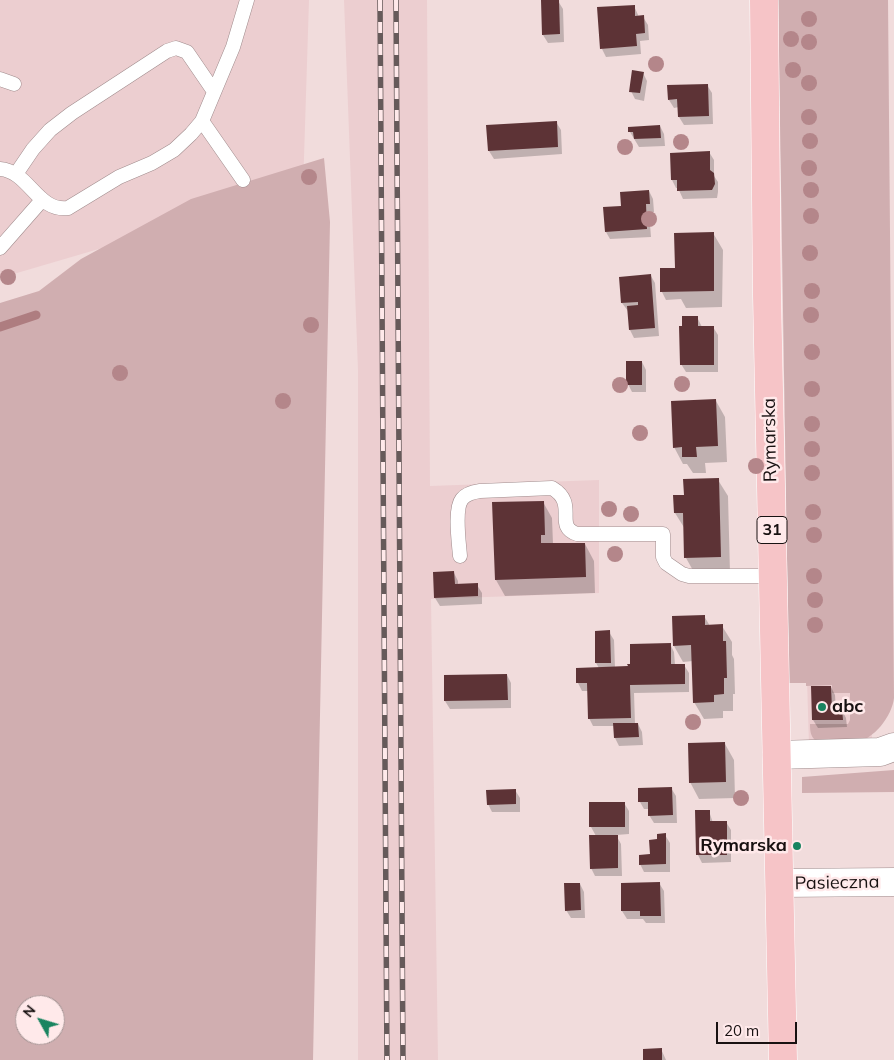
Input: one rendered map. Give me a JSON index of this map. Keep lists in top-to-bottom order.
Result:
{
  "streets": {
    "main road": ["Rymarska", "31"],
    "street": ["Pasieczna"]
  },
  "crossings": [
    ["Rymarska", "Pasieczna"]
  ],
  "places": ["abc", "Rymarska"],
  "scale_bar": "20 m",
  "north": "top left"
}
